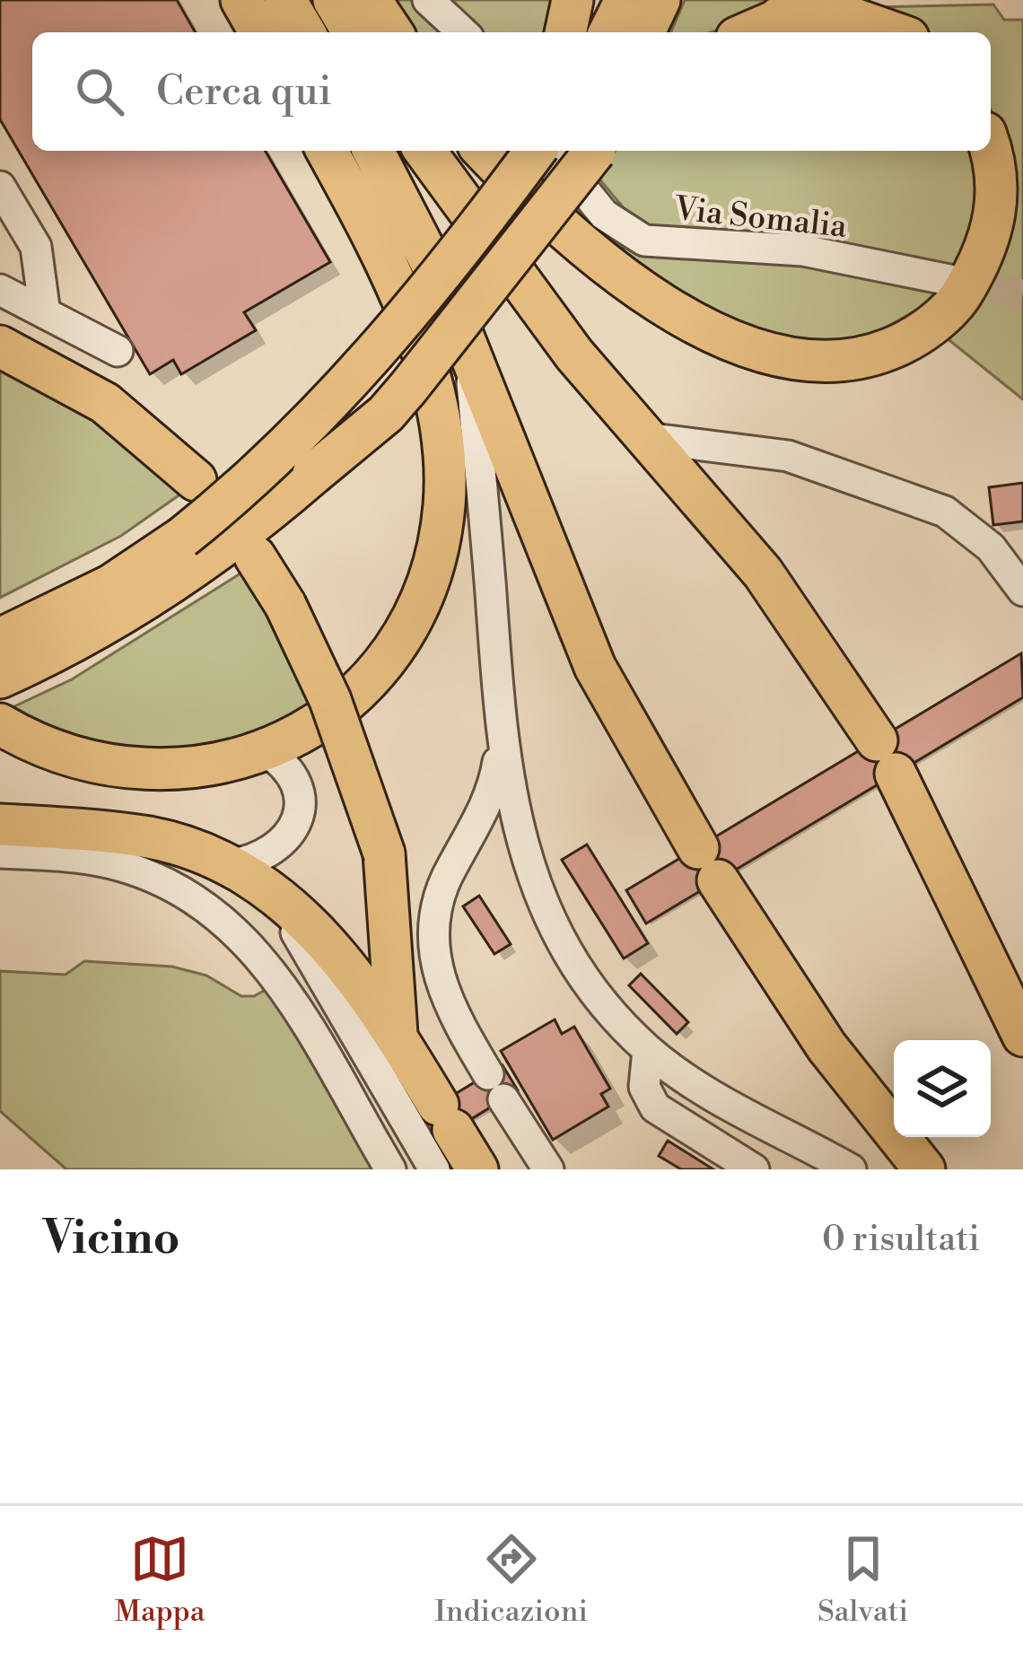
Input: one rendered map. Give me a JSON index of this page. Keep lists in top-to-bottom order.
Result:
{
  "streets": {
    "lane": ["Via Somalia"]
  },
  "page": {
    "search": "Cerca qui",
    "heading": ["Vicino", "0 risultati"],
    "nav": ["Mappa", "Indicazioni", "Salvati"]
  }
}
